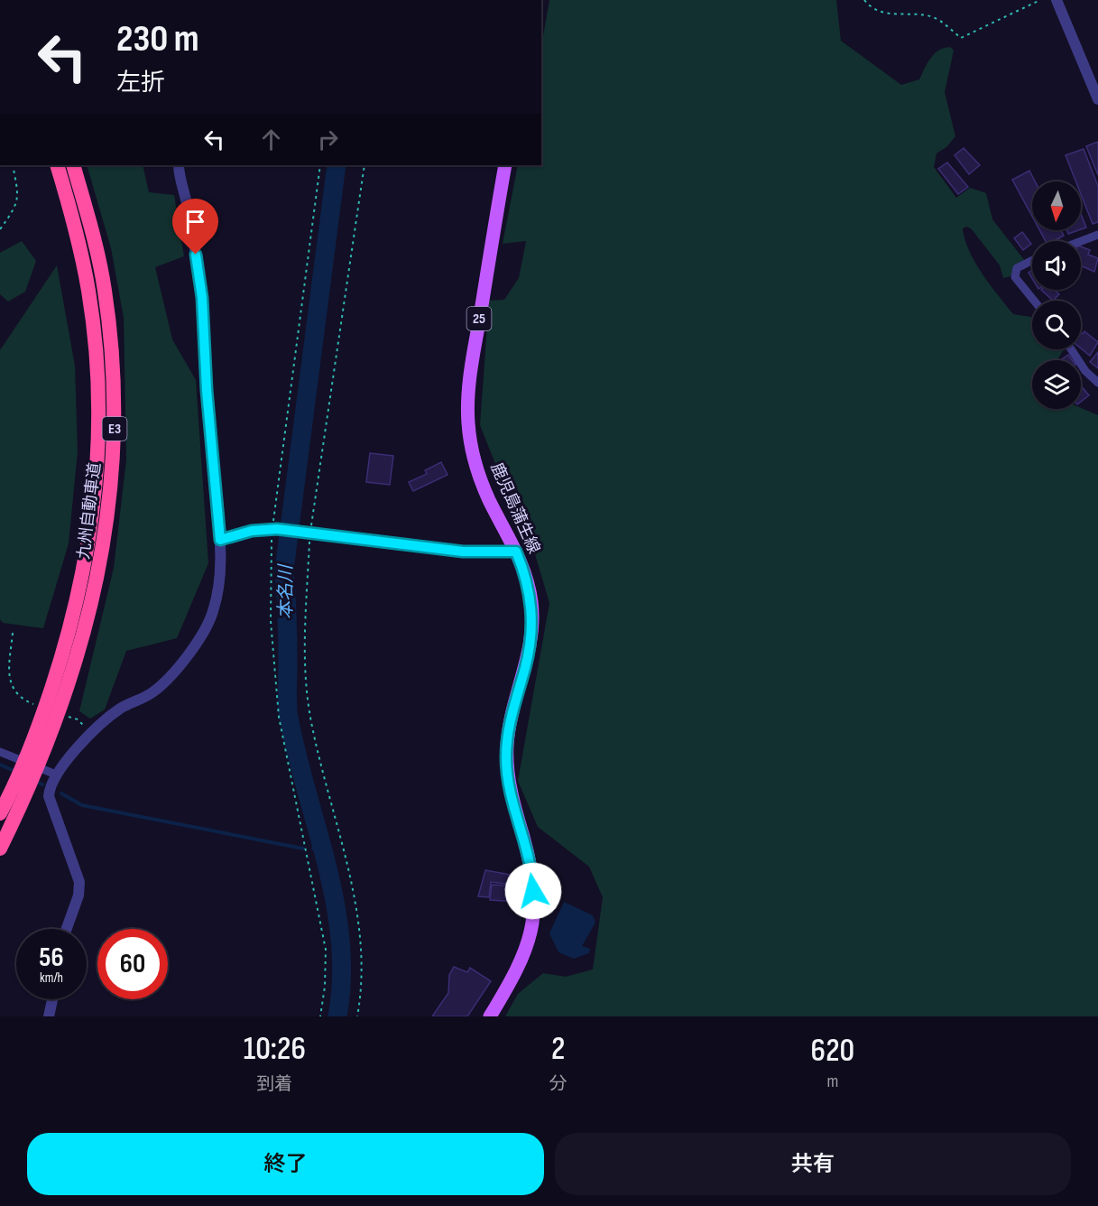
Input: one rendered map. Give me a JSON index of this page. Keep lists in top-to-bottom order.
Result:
{
  "streets": {
    "highway": ["E3", "九州自動車道"],
    "main road": ["25", "鹿児島蒲生線"]
  },
  "water": ["本名川"],
  "north": "bottom",
  "page": {
    "turn": ["230 m", "左折"],
    "speed": "56 km/h",
    "limit": "60",
    "eta": [
      "10:26",
      "到着",
      "2",
      "分",
      "620",
      "m"
    ],
    "buttons": ["終了", "共有"]
  }
}
